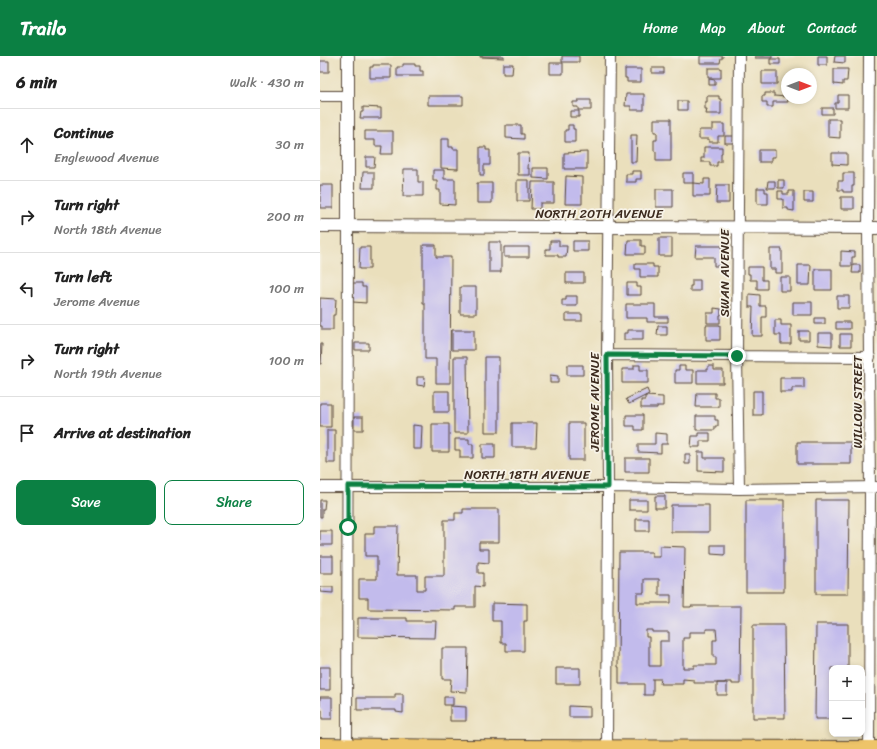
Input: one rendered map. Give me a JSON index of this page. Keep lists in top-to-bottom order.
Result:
{
  "streets": {
    "street": [
      "NORTH 20TH AVENUE",
      "SWAN AVENUE",
      "JEROME AVENUE",
      "WILLOW STREET",
      "NORTH 18TH AVENUE"
    ]
  },
  "crossings": [
    ["NORTH 20TH AVENUE", "SWAN AVENUE"],
    ["NORTH 20TH AVENUE", "JEROME AVENUE"],
    ["NORTH 20TH AVENUE", "WILLOW STREET"],
    ["SWAN AVENUE", "NORTH 18TH AVENUE"],
    ["JEROME AVENUE", "NORTH 18TH AVENUE"],
    ["WILLOW STREET", "NORTH 18TH AVENUE"]
  ],
  "north": "right",
  "page": {
    "header": "Trailo",
    "nav": [
      "Home",
      "Map",
      "About",
      "Contact"
    ],
    "heading": ["6 min", "Walk · 430 m"],
    "list": [
      ["Continue", "Englewood Avenue", "30 m"],
      ["Turn right", "North 18th Avenue", "200 m"],
      ["Turn left", "Jerome Avenue", "100 m"],
      ["Turn right", "North 19th Avenue", "100 m"],
      "Arrive at destination"
    ],
    "buttons": ["Save", "Share"],
    "map_buttons": ["+", "−"]
  }
}
